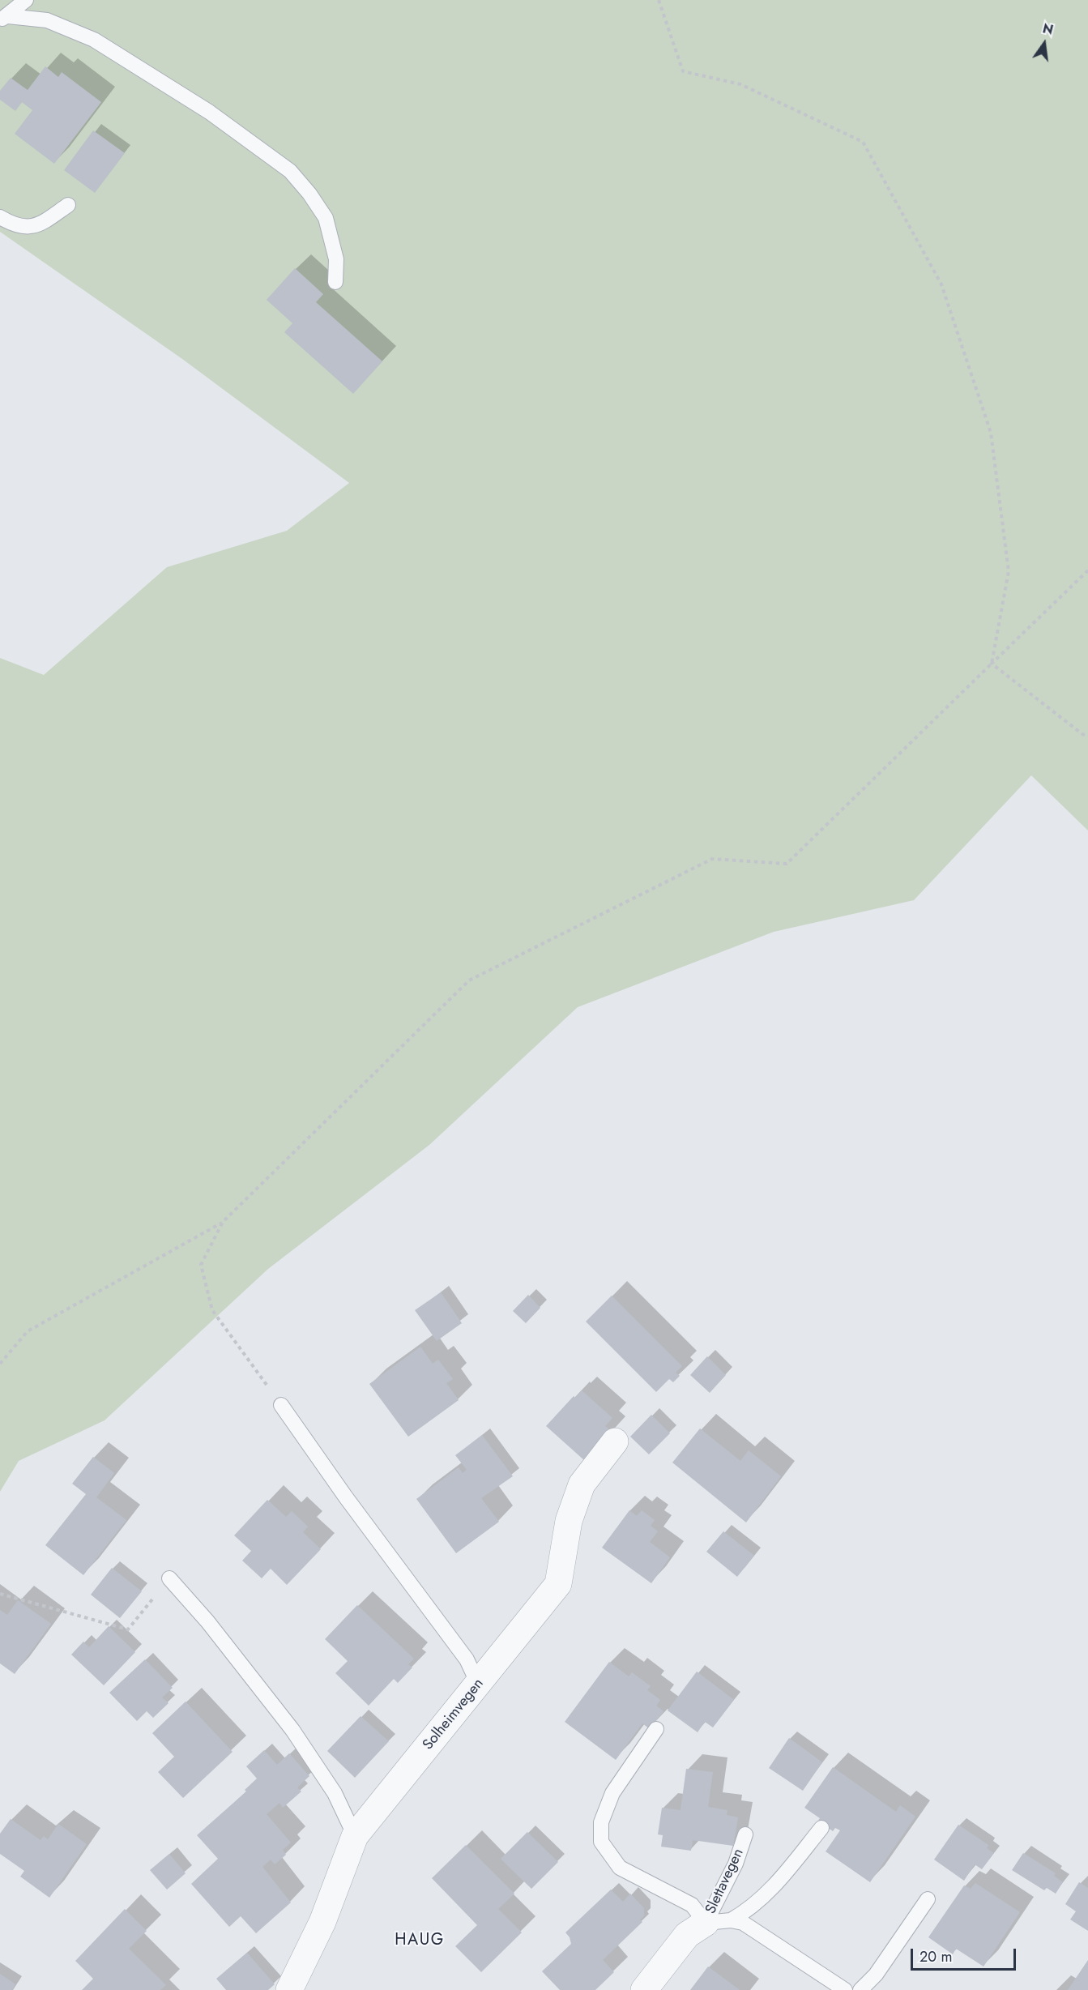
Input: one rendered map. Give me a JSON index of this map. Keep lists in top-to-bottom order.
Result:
{
  "streets": {
    "street": ["Solheimvegen", "Slettavegen"]
  },
  "districts": ["HAUG"],
  "scale_bar": "20 m",
  "north": "top"
}
